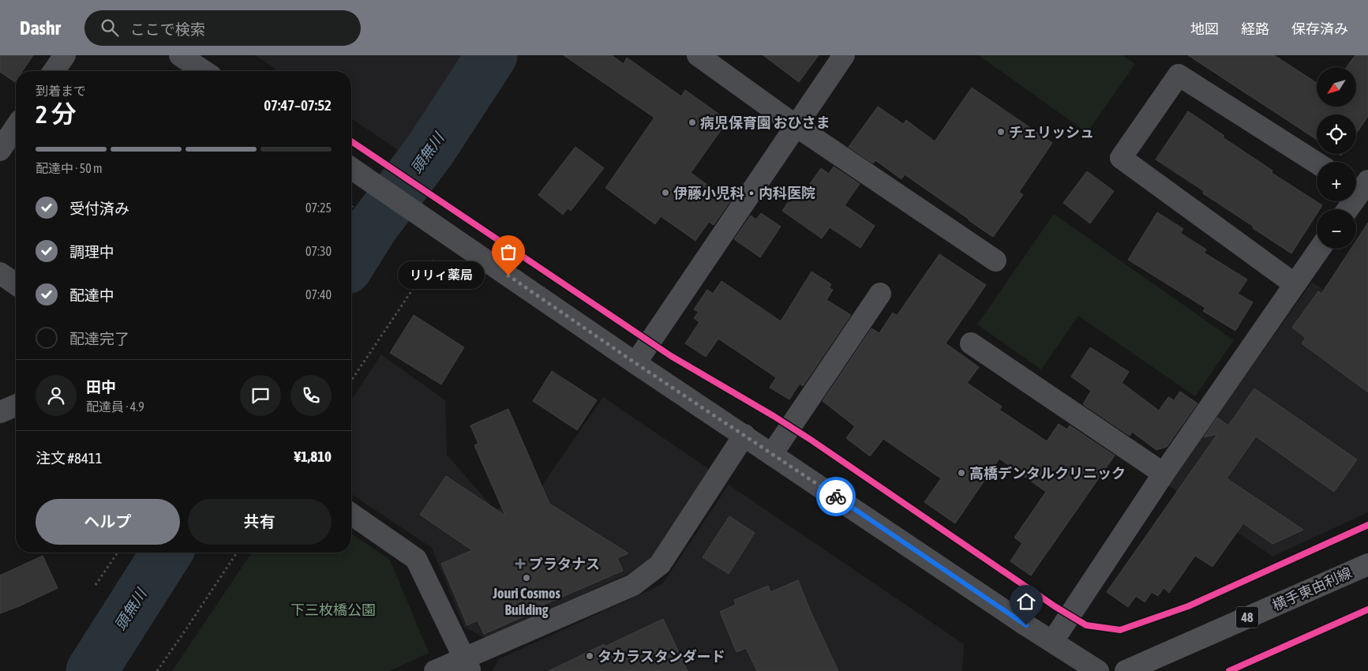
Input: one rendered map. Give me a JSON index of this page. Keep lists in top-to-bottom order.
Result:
{
  "streets": {
    "main road": ["横手東由利線", "48"]
  },
  "water": ["頭無川"],
  "parks": ["下三枚橋公園"],
  "places": {
    "other": [
      "病児保育園 おひさま",
      "チェリッシュ",
      "伊藤小児科・内科医院",
      "リリィ薬局",
      "高橋デンタルクリニック",
      "Jouri Cosmos Building",
      "タカラスタンダード"
    ],
    "health": ["プラタナス"]
  },
  "north": "bottom left",
  "page": {
    "header": "Dashr",
    "search": "ここで検索",
    "nav": ["地図", "経路", "保存済み"],
    "map_buttons": ["+", "−"],
    "heading": ["2 分", "到着まで", "07:47–07:52"],
    "panel": [
      "田中",
      "配達員 · 4.9",
      "注文 #8411",
      "¥1,810"
    ],
    "bar": "配達中 · 50 m",
    "list": [
      ["受付済み", "07:25"],
      ["調理中", "07:30"],
      ["配達中", "07:40"],
      "配達完了"
    ],
    "bubble": "リリィ薬局",
    "buttons": ["ヘルプ", "共有"]
  }
}
